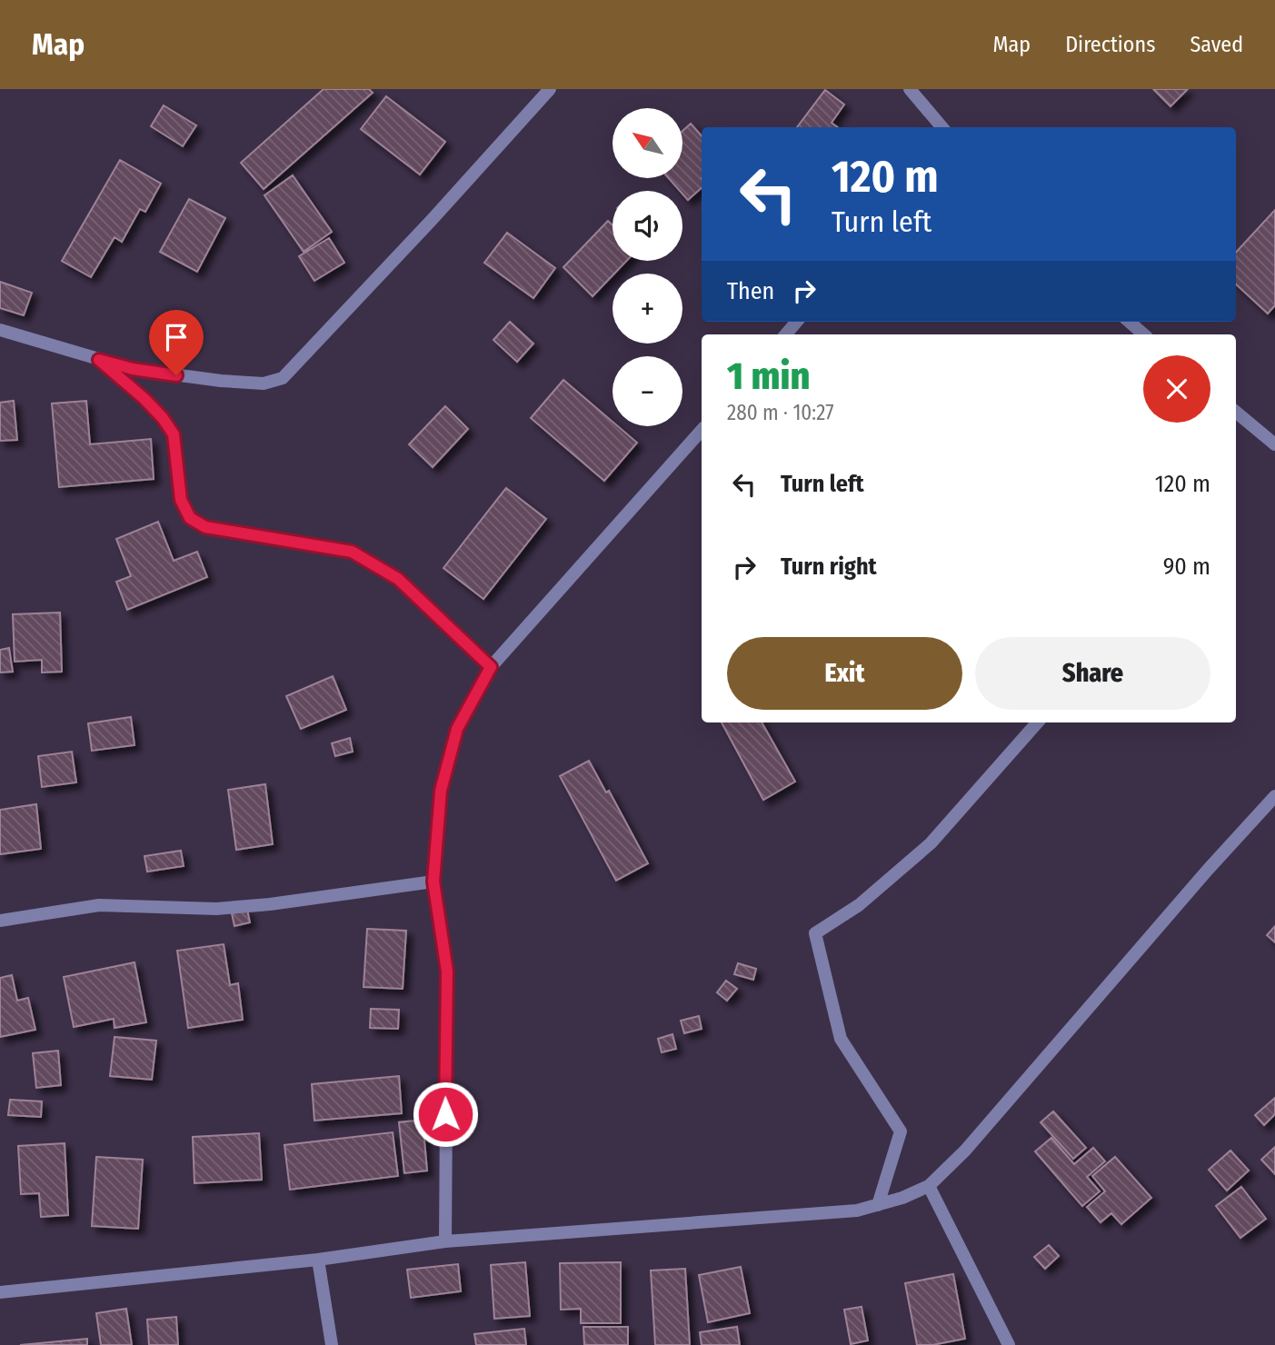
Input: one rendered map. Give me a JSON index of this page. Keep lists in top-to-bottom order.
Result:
{
  "north": "top left",
  "page": {
    "header": "Map",
    "nav": ["Map", "Directions", "Saved"],
    "map_buttons": ["+", "−"],
    "turn": ["120 m", "Turn left"],
    "then": "Then",
    "heading": ["1 min", "280 m · 10:27"],
    "list": [
      {
        "name": "Turn left",
        "value": "120 m"
      },
      {
        "name": "Turn right",
        "value": "90 m"
      }
    ],
    "buttons": ["Exit", "Share"]
  }
}
